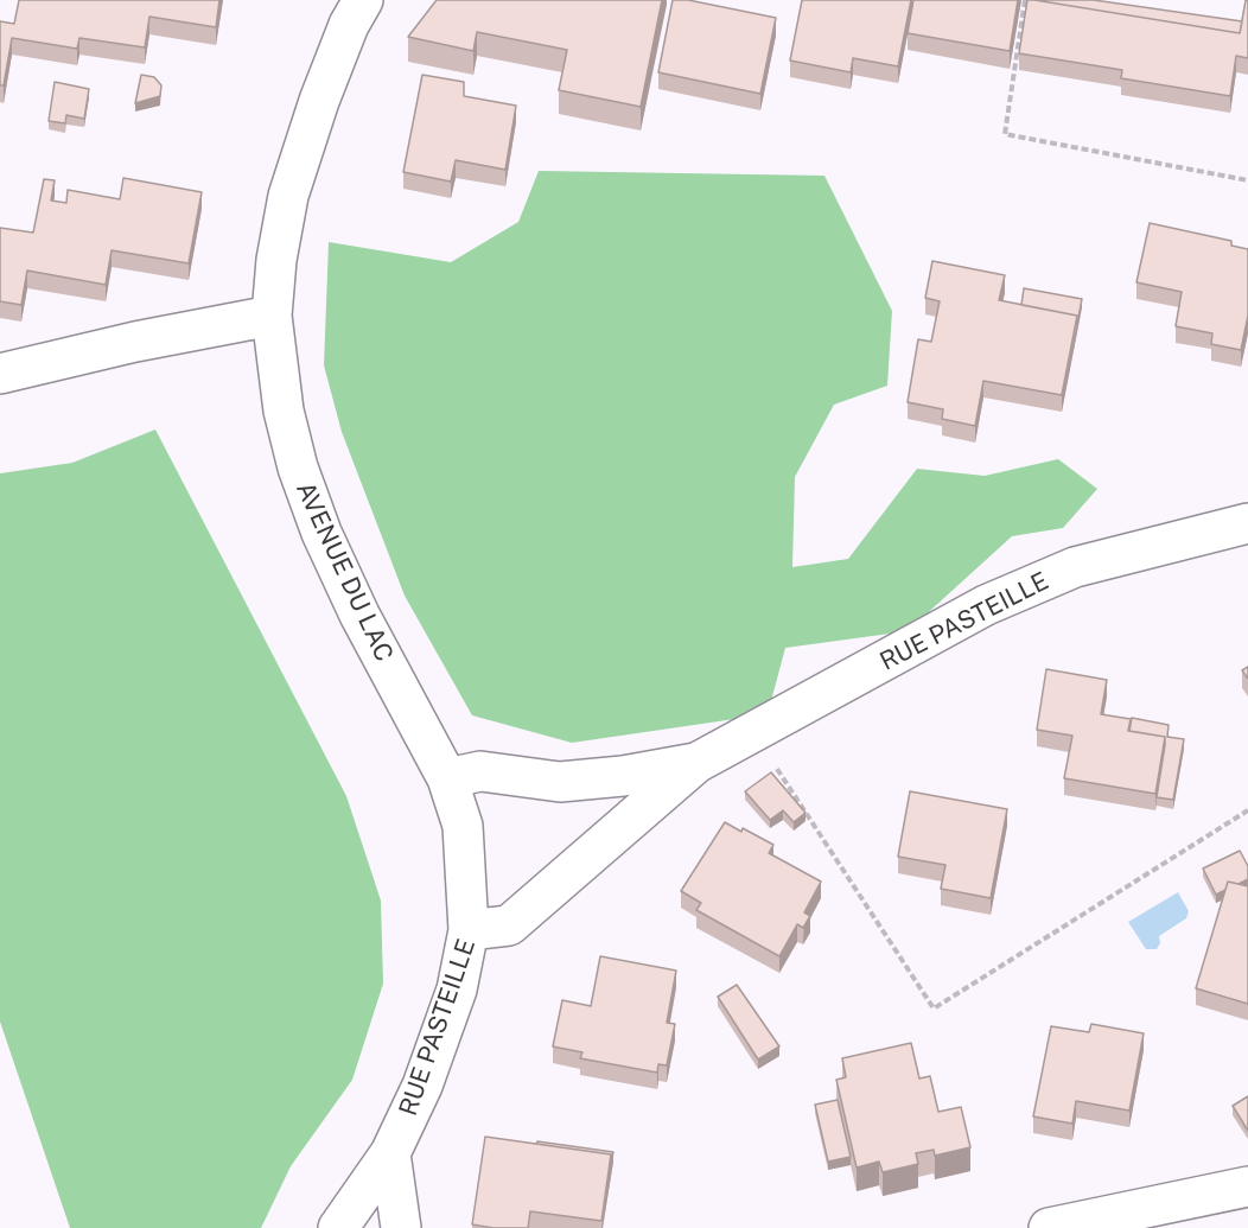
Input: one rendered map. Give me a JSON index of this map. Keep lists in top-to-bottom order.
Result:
{
  "streets": {
    "street": ["AVENUE DU LAC", "RUE PASTEILLE"]
  },
  "crossings": [
    ["AVENUE DU LAC", "RUE PASTEILLE"]
  ]
}
